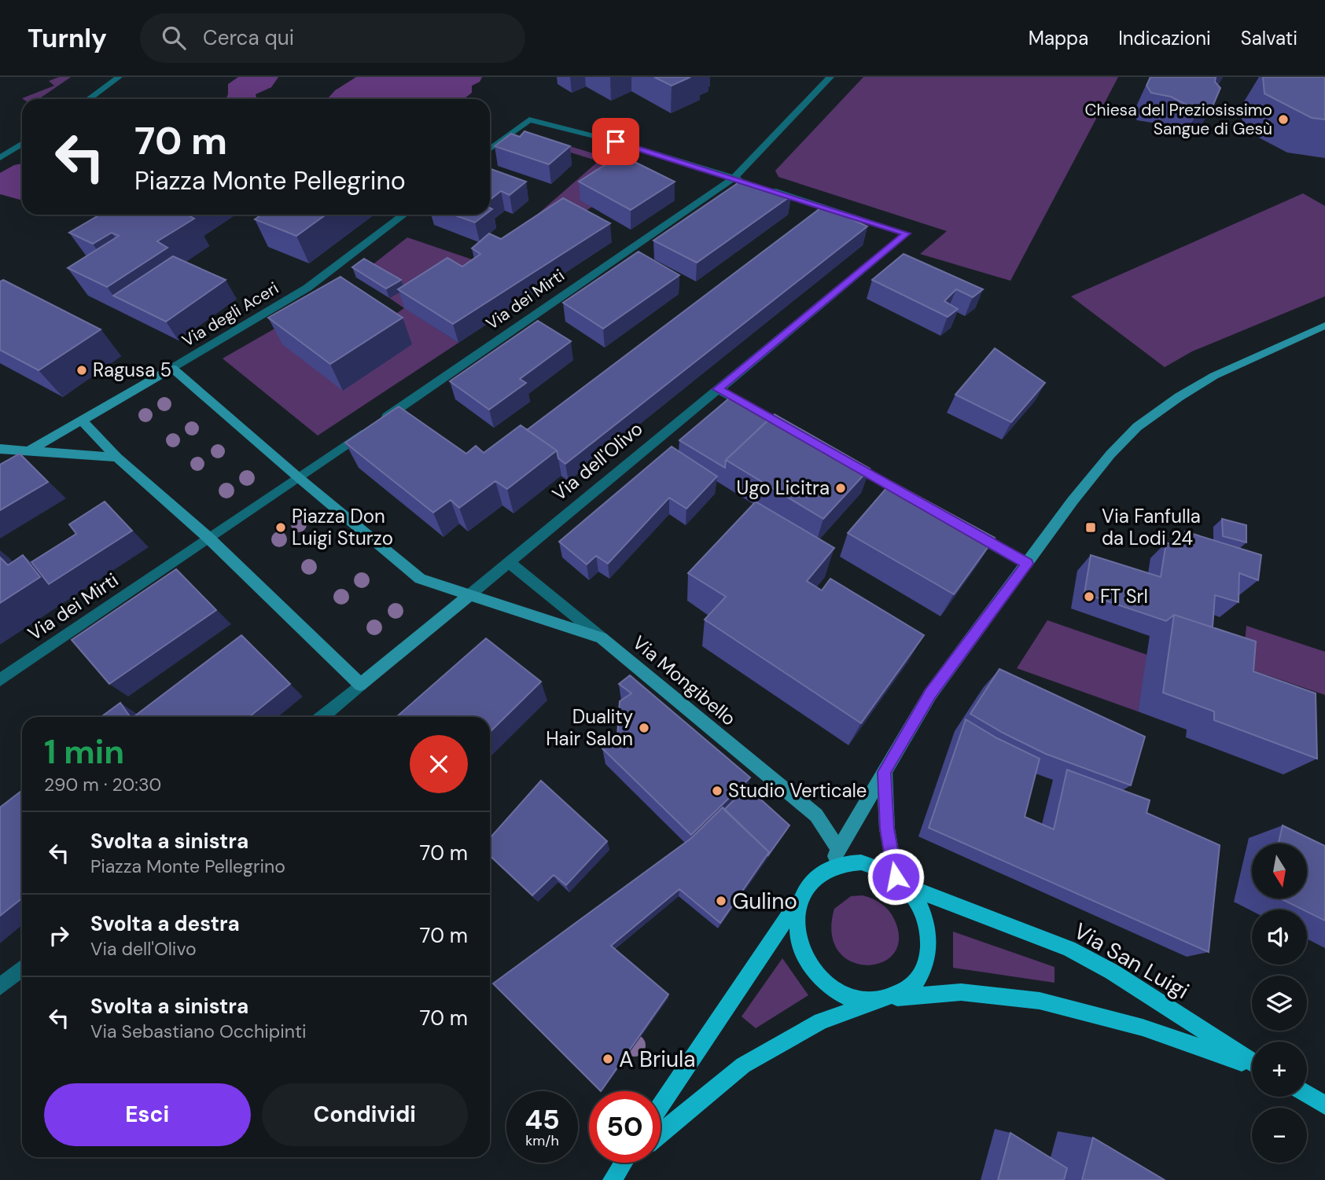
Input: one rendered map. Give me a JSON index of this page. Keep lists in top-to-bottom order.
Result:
{
  "streets": {
    "main road": ["Via San Luigi"],
    "street": [
      "Via dei Mirti",
      "Via degli Aceri",
      "Via dell'Olivo",
      "Via Mongibello"
    ]
  },
  "crossings": [
    ["Via dei Mirti", "Via Mongibello"],
    ["Via degli Aceri", "Via Mongibello"],
    ["Via dell'Olivo", "Via Mongibello"]
  ],
  "places": {
    "other": [
      "Chiesa del Preziosissimo Sangue di Gesù",
      "Ragusa 5",
      "Ugo Licitra",
      "Piazza Don Luigi Sturzo",
      "FT Srl",
      "Duality Hair Salon",
      "Studio Verticale",
      "Gulino",
      "A Briula"
    ],
    "transit": ["Via Fanfulla da Lodi 24"]
  },
  "north": "bottom",
  "page": {
    "header": "Turnly",
    "search": "Cerca qui",
    "nav": ["Mappa", "Indicazioni", "Salvati"],
    "turn": ["70 m", "Piazza Monte Pellegrino"],
    "heading": ["1 min", "290 m · 20:30"],
    "list": [
      {
        "name": "Svolta a sinistra",
        "note": "Piazza Monte Pellegrino",
        "value": "70 m"
      },
      {
        "name": "Svolta a destra",
        "note": "Via dell'Olivo",
        "value": "70 m"
      },
      {
        "name": "Svolta a sinistra",
        "note": "Via Sebastiano Occhipinti",
        "value": "70 m"
      }
    ],
    "map_buttons": ["+", "−"],
    "buttons": ["Esci", "Condividi"],
    "speed": "45 km/h",
    "limit": "50"
  }
}
